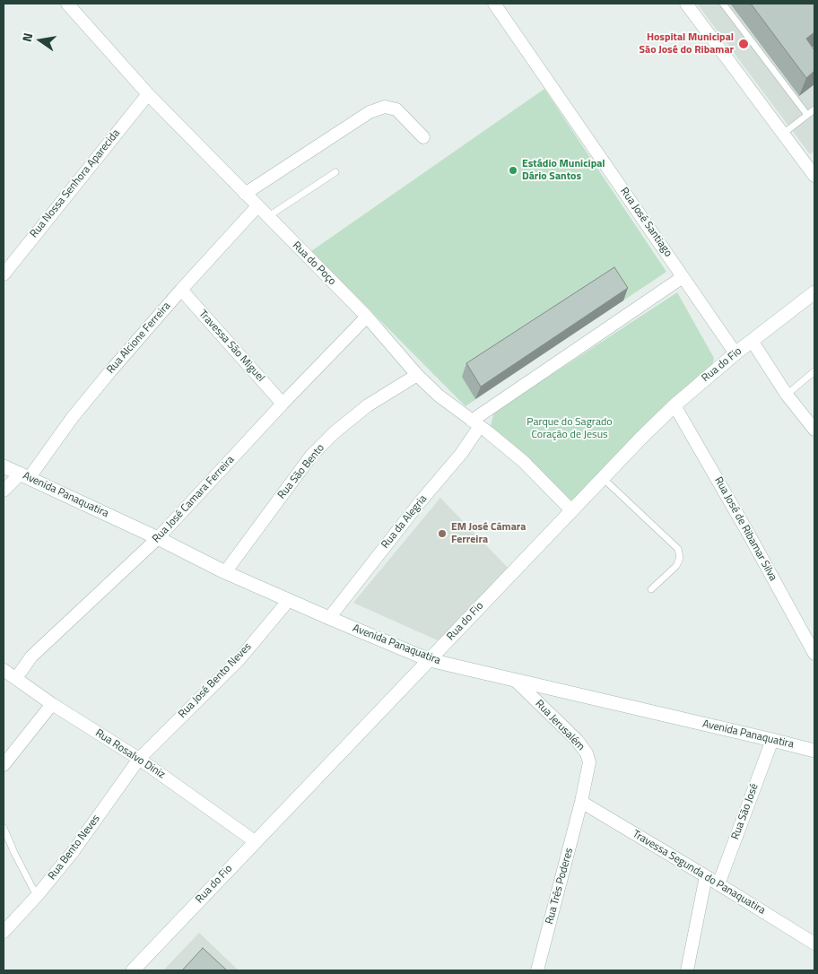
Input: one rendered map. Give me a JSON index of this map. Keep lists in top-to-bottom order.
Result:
{
  "streets": {
    "street": [
      "Rua Nossa Senhora Aparecida",
      "Rua José Santiago",
      "Rua do Poço",
      "Rua Alcione Ferreira",
      "Travessa São Miguel",
      "Rua do Fio",
      "Rua São Bento",
      "Avenida Panaquatira",
      "Rua José Camara Ferreira",
      "Rua da Alegria",
      "Rua José de Ribamar Silva",
      "Rua José Bento Neves",
      "Rua Jerusalém",
      "Rua Rosalvo Diniz",
      "Rua São José",
      "Rua Bento Neves",
      "Travessa Segunda do Panaquatira",
      "Rua Três Poderes"
    ]
  },
  "crossings": [
    ["Rua Nossa Senhora Aparecida", "Rua do Poço"],
    ["Rua José Santiago", "Rua do Fio"],
    ["Rua do Poço", "Rua Alcione Ferreira"],
    ["Rua do Poço", "Rua do Fio"],
    ["Rua do Poço", "Rua São Bento"],
    ["Rua do Poço", "Rua José Camara Ferreira"],
    ["Rua do Poço", "Rua da Alegria"],
    ["Rua Alcione Ferreira", "Travessa São Miguel"],
    ["Rua Alcione Ferreira", "Avenida Panaquatira"],
    ["Travessa São Miguel", "Rua José Camara Ferreira"],
    ["Rua do Fio", "Avenida Panaquatira"],
    ["Rua do Fio", "Rua José de Ribamar Silva"],
    ["Rua do Fio", "Rua Rosalvo Diniz"],
    ["Rua São Bento", "Avenida Panaquatira"],
    ["Avenida Panaquatira", "Rua José Camara Ferreira"],
    ["Avenida Panaquatira", "Rua da Alegria"],
    ["Avenida Panaquatira", "Rua José Bento Neves"],
    ["Avenida Panaquatira", "Rua Jerusalém"],
    ["Avenida Panaquatira", "Rua São José"],
    ["Rua José Camara Ferreira", "Rua Rosalvo Diniz"],
    ["Rua José Bento Neves", "Rua Rosalvo Diniz"],
    ["Rua José Bento Neves", "Rua Bento Neves"],
    ["Rua Jerusalém", "Travessa Segunda do Panaquatira"],
    ["Rua Jerusalém", "Rua Três Poderes"],
    ["Rua Rosalvo Diniz", "Rua Bento Neves"],
    ["Rua São José", "Travessa Segunda do Panaquatira"],
    ["Travessa Segunda do Panaquatira", "Rua Três Poderes"]
  ],
  "parks": ["Parque do Sagrado Coração de Jesus"],
  "places": ["Hospital Municipal São José do Ribamar", "Estádio Municipal Dário Santos", "EM José Câmara Ferreira"],
  "north": "left"
}
